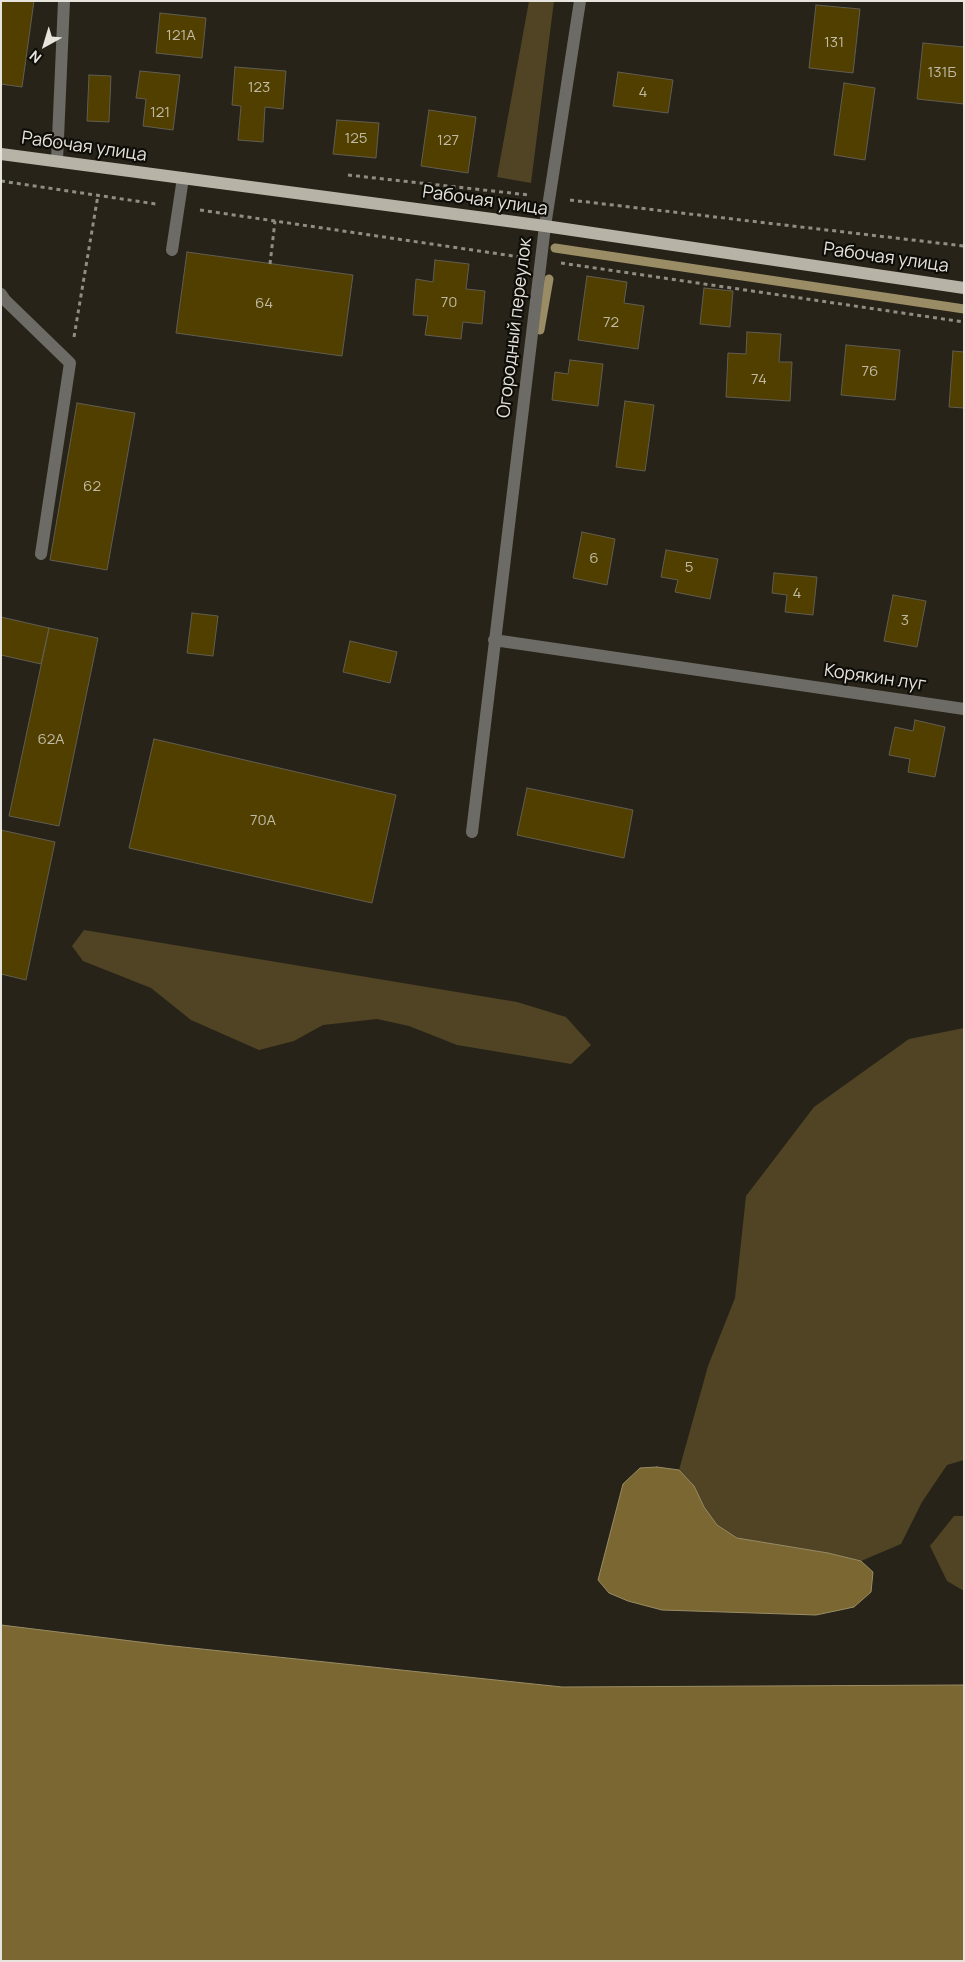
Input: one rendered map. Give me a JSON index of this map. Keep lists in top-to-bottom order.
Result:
{
  "streets": {
    "main road": ["Рабочая улица"],
    "street": ["Огородный переулок", "Корякин луг"]
  },
  "crossings": [
    ["Рабочая улица", "Огородный переулок"],
    ["Огородный переулок", "Корякин луг"]
  ],
  "house_numbers": [
    "121А",
    "131",
    "131Б",
    "123",
    "4",
    "121",
    "125",
    "127",
    "70",
    "64",
    "72",
    "76",
    "74",
    "62",
    "6",
    "5",
    "4",
    "3",
    "62А",
    "70А"
  ],
  "north": "bottom left"
}
